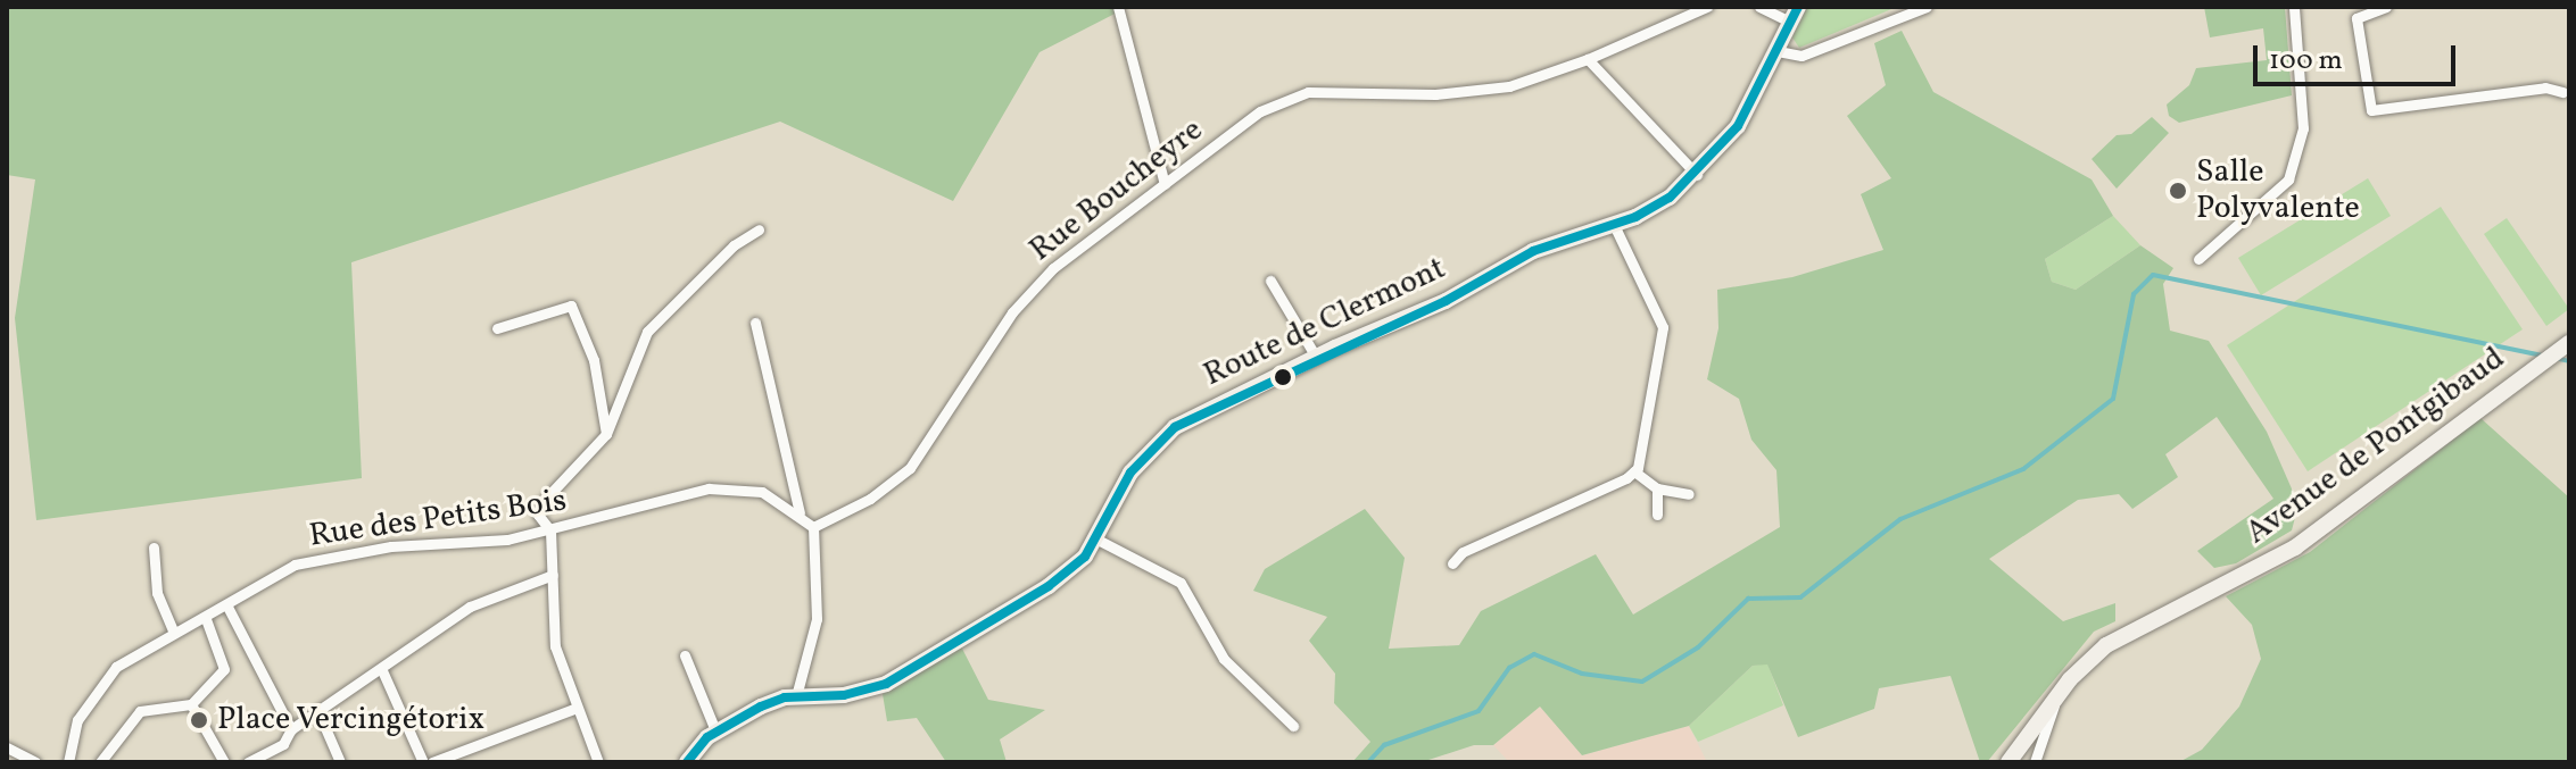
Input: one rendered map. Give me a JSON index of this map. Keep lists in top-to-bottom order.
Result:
{
  "streets": {
    "street": [
      "Rue Boucheyre",
      "Route de Clermont",
      "Avenue de Pontgibaud",
      "Rue des Petits Bois"
    ]
  },
  "crossings": [
    ["Rue Boucheyre", "Rue des Petits Bois"]
  ],
  "places": ["Salle Polyvalente", "Place Vercingétorix"],
  "scale_bar": "100 m"
}
